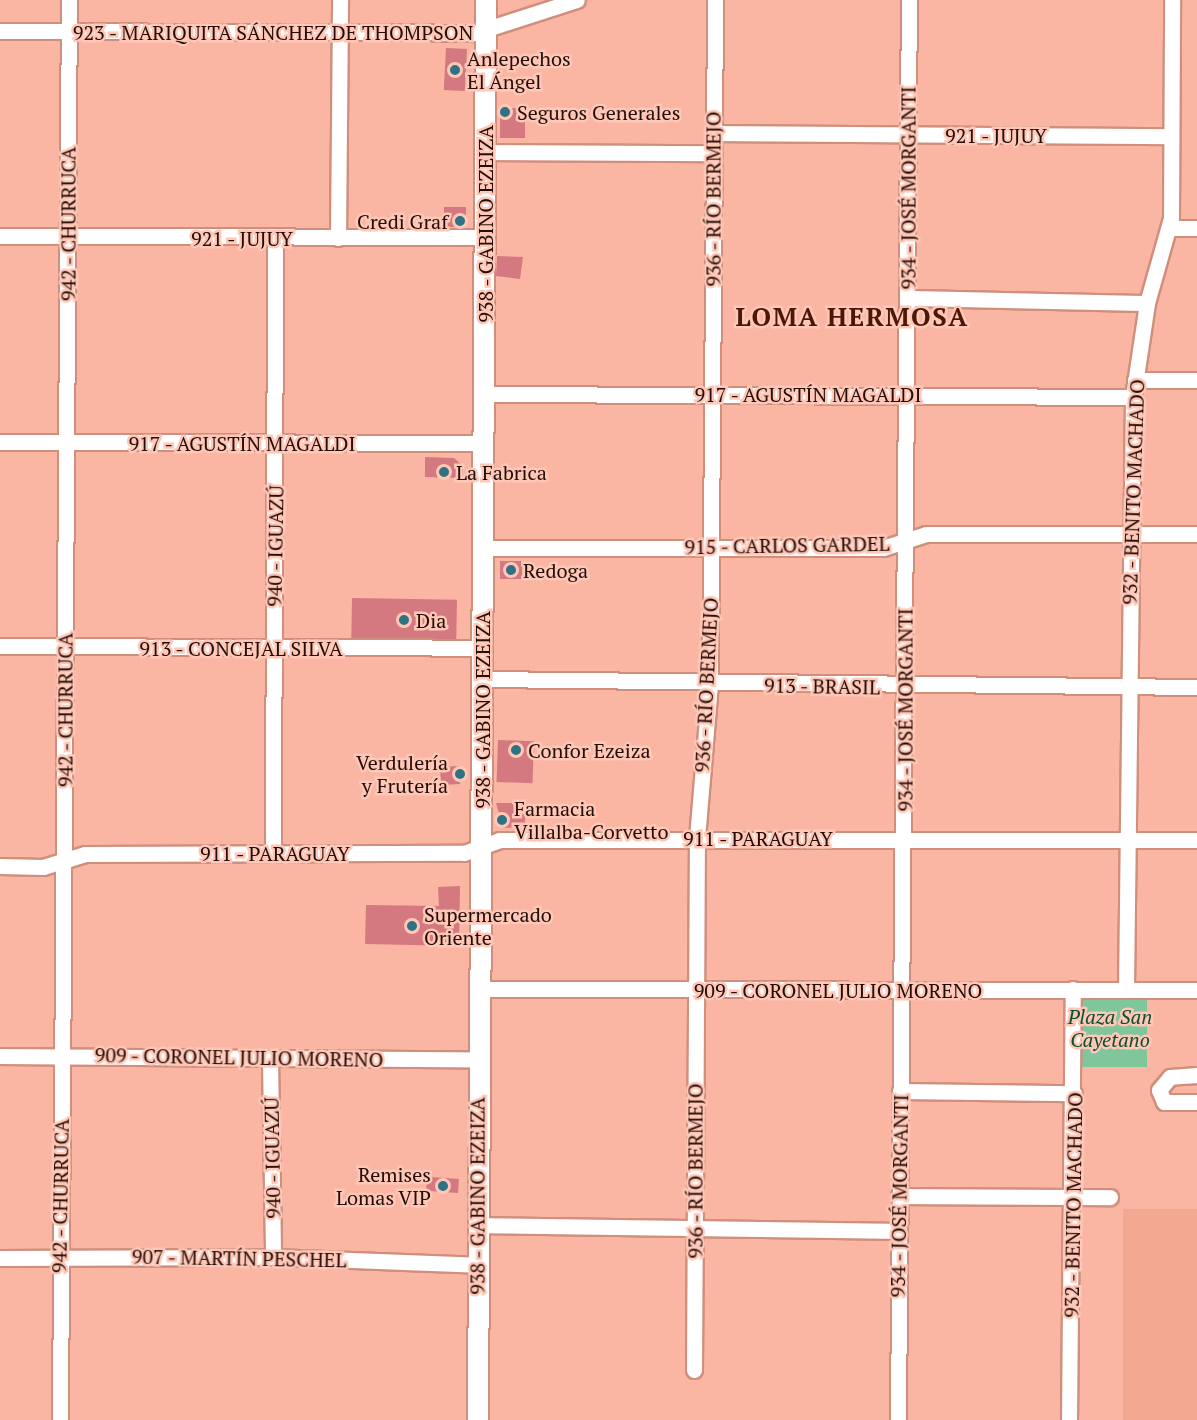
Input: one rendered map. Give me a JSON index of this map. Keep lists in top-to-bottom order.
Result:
{
  "streets": {
    "street": [
      "923 - MARIQUITA SÁNCHEZ DE THOMPSON",
      "921 - JUJUY",
      "934 - JOSÉ MORGANTI",
      "936 - RÍO BERMEJO",
      "942 - CHURRUCA",
      "938 - GABINO EZEIZA",
      "917 - AGUSTÍN MAGALDI",
      "932 - BENITO MACHADO",
      "915 - CARLOS GARDEL",
      "940 - IGUAZÚ",
      "913 - CONCEJAL SILVA",
      "913 - BRASIL",
      "911 - PARAGUAY",
      "909 - CORONEL JULIO MORENO",
      "907 - MARTÍN PESCHEL"
    ]
  },
  "crossings": [
    ["923 - MARIQUITA SÁNCHEZ DE THOMPSON", "942 - CHURRUCA"],
    ["923 - MARIQUITA SÁNCHEZ DE THOMPSON", "938 - GABINO EZEIZA"],
    ["921 - JUJUY", "934 - JOSÉ MORGANTI"],
    ["921 - JUJUY", "936 - RÍO BERMEJO"],
    ["921 - JUJUY", "942 - CHURRUCA"],
    ["921 - JUJUY", "938 - GABINO EZEIZA"],
    ["921 - JUJUY", "932 - BENITO MACHADO"],
    ["921 - JUJUY", "940 - IGUAZÚ"],
    ["934 - JOSÉ MORGANTI", "917 - AGUSTÍN MAGALDI"],
    ["934 - JOSÉ MORGANTI", "915 - CARLOS GARDEL"],
    ["934 - JOSÉ MORGANTI", "913 - BRASIL"],
    ["934 - JOSÉ MORGANTI", "911 - PARAGUAY"],
    ["934 - JOSÉ MORGANTI", "909 - CORONEL JULIO MORENO"],
    ["936 - RÍO BERMEJO", "917 - AGUSTÍN MAGALDI"],
    ["936 - RÍO BERMEJO", "915 - CARLOS GARDEL"],
    ["936 - RÍO BERMEJO", "913 - BRASIL"],
    ["936 - RÍO BERMEJO", "911 - PARAGUAY"],
    ["936 - RÍO BERMEJO", "909 - CORONEL JULIO MORENO"],
    ["942 - CHURRUCA", "917 - AGUSTÍN MAGALDI"],
    ["942 - CHURRUCA", "913 - CONCEJAL SILVA"],
    ["942 - CHURRUCA", "911 - PARAGUAY"],
    ["942 - CHURRUCA", "909 - CORONEL JULIO MORENO"],
    ["942 - CHURRUCA", "907 - MARTÍN PESCHEL"],
    ["938 - GABINO EZEIZA", "917 - AGUSTÍN MAGALDI"],
    ["938 - GABINO EZEIZA", "915 - CARLOS GARDEL"],
    ["938 - GABINO EZEIZA", "913 - CONCEJAL SILVA"],
    ["938 - GABINO EZEIZA", "913 - BRASIL"],
    ["938 - GABINO EZEIZA", "911 - PARAGUAY"],
    ["938 - GABINO EZEIZA", "909 - CORONEL JULIO MORENO"],
    ["938 - GABINO EZEIZA", "907 - MARTÍN PESCHEL"],
    ["917 - AGUSTÍN MAGALDI", "932 - BENITO MACHADO"],
    ["917 - AGUSTÍN MAGALDI", "940 - IGUAZÚ"],
    ["932 - BENITO MACHADO", "915 - CARLOS GARDEL"],
    ["932 - BENITO MACHADO", "913 - BRASIL"],
    ["932 - BENITO MACHADO", "911 - PARAGUAY"],
    ["932 - BENITO MACHADO", "909 - CORONEL JULIO MORENO"],
    ["940 - IGUAZÚ", "913 - CONCEJAL SILVA"],
    ["940 - IGUAZÚ", "911 - PARAGUAY"],
    ["940 - IGUAZÚ", "909 - CORONEL JULIO MORENO"],
    ["940 - IGUAZÚ", "907 - MARTÍN PESCHEL"]
  ],
  "districts": ["LOMA HERMOSA"],
  "parks": ["Plaza San Cayetano"],
  "places": [
    "Anlepechos El Ángel",
    "Seguros Generales",
    "Credi Graf",
    "La Fabrica",
    "Redoga",
    "Dia",
    "Confor Ezeiza",
    "Verdulería y Frutería",
    "Farmacia Villalba-Corvetto",
    "Supermercado Oriente",
    "Remises Lomas VIP"
  ]
}
